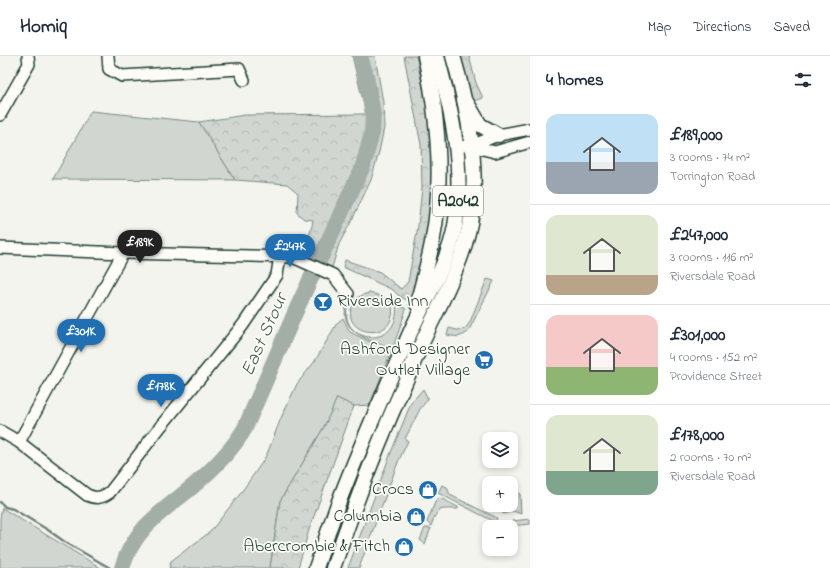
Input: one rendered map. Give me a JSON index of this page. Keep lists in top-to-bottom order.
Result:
{
  "streets": {
    "main road": ["A2042"]
  },
  "water": ["East Stour"],
  "places": {
    "bar": ["Riverside Inn"],
    "supermarket": ["Ashford Designer Outlet Village"],
    "shop": ["Crocs", "Columbia", "Abercrombie & Fitch"]
  },
  "page": {
    "header": "Homiq",
    "nav": ["Map", "Directions", "Saved"],
    "heading": "4 homes",
    "list": [
      {
        "name": "£189,000",
        "note": "3 rooms · 74 m² · Torrington Road"
      },
      {
        "name": "£247,000",
        "note": "3 rooms · 116 m² · Riversdale Road"
      },
      {
        "name": "£301,000",
        "note": "4 rooms · 152 m² · Providence Street"
      },
      {
        "name": "£178,000",
        "note": "2 rooms · 70 m² · Riversdale Road"
      }
    ],
    "price": [
      "£189K",
      "£247K",
      "£301K",
      "£178K"
    ],
    "map_buttons": ["+", "−"]
  }
}
